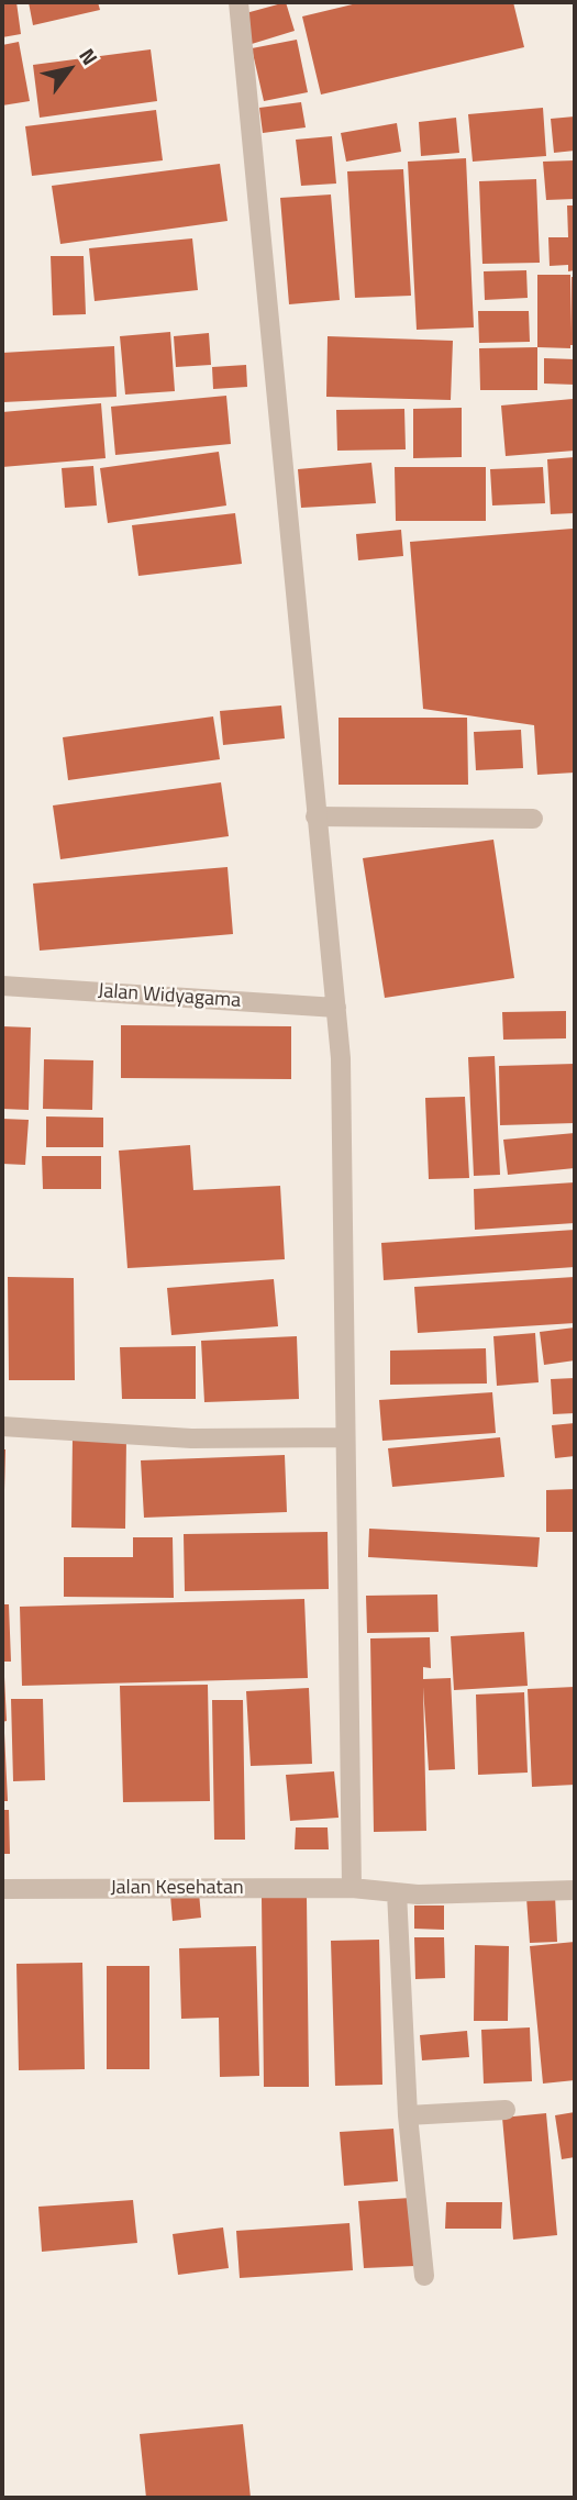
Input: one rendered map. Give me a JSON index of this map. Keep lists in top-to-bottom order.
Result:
{
  "streets": {
    "street": ["Jalan Widyagama", "Jalan Kesehatan"]
  },
  "north": "top right"
}
